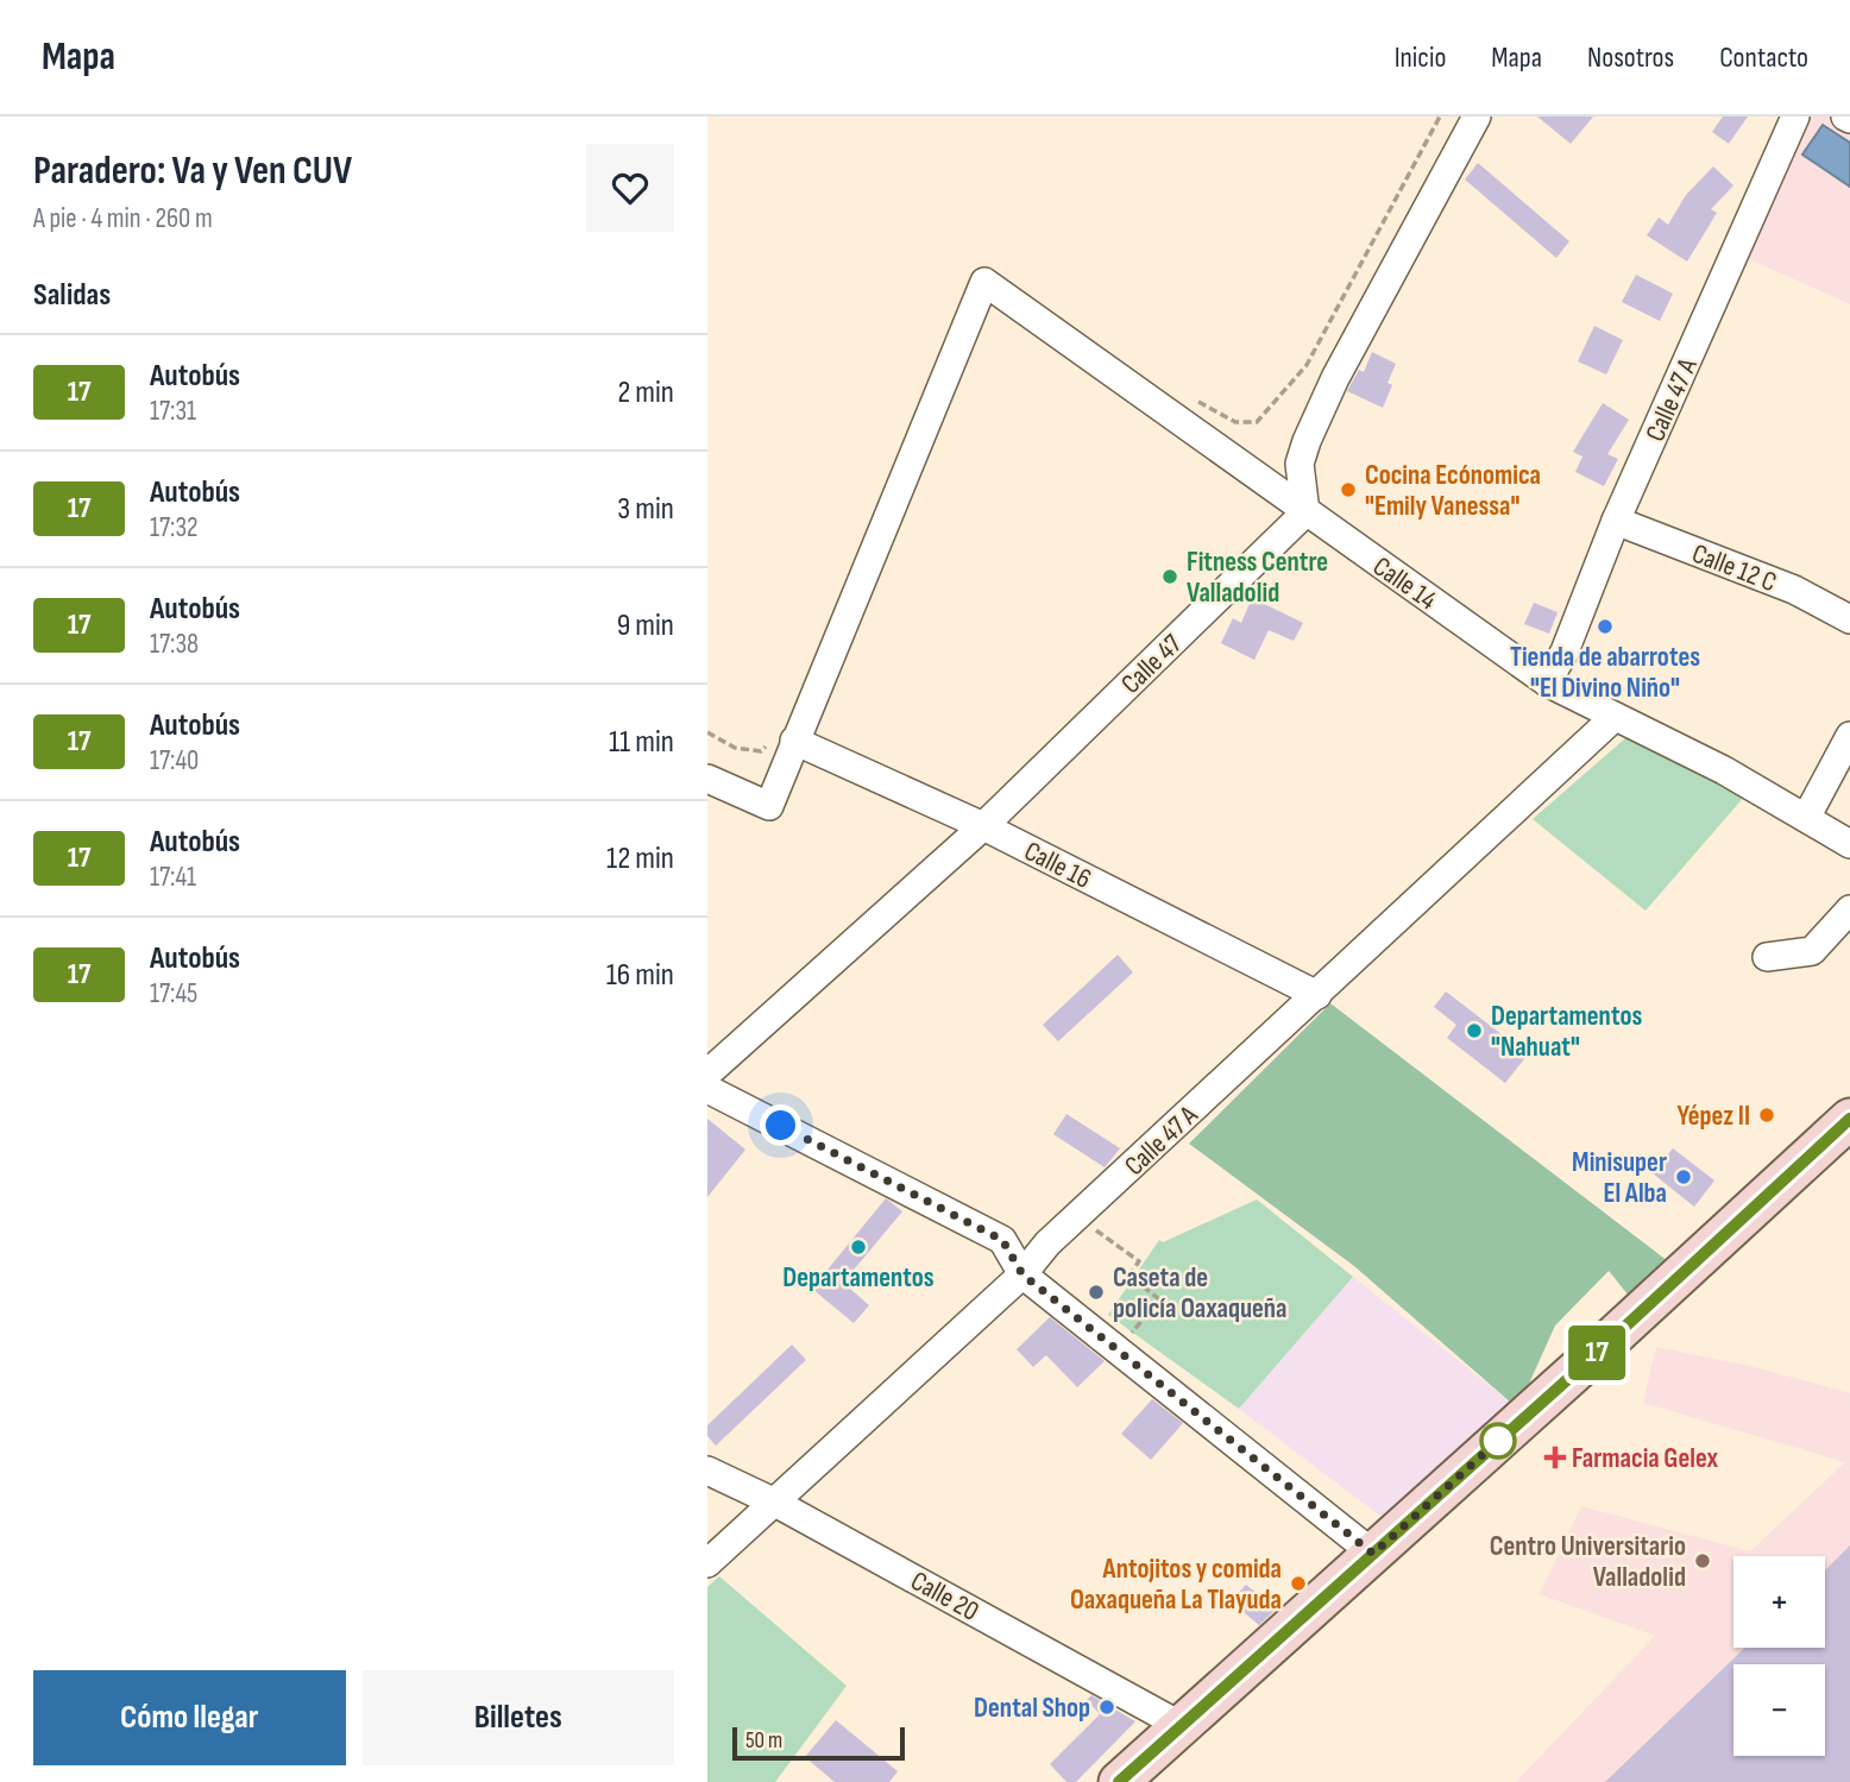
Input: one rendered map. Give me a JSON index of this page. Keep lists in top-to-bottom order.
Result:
{
  "streets": {
    "street": [
      "Calle 47 A",
      "Calle 12 C",
      "Calle 14",
      "Calle 47",
      "Calle 16",
      "Calle 20"
    ]
  },
  "crossings": [
    ["Calle 47 A", "Calle 12 C"],
    ["Calle 47 A", "Calle 14"],
    ["Calle 47 A", "Calle 16"],
    ["Calle 47 A", "Calle 20"],
    ["Calle 14", "Calle 47"],
    ["Calle 14", "Calle 16"],
    ["Calle 47", "Calle 16"]
  ],
  "places": {
    "other": [
      "Cocina Ecónomica \"Emily Vanessa\"",
      "Fitness Centre Valladolid",
      "Tienda de abarrotes \"El Divino Niño\"",
      "Departamentos \"Nahuat\"",
      "Yépez II",
      "Minisuper El Alba",
      "Departamentos",
      "Caseta de policía Oaxaqueña",
      "Centro Universitario Valladolid",
      "Antojitos y comida Oaxaqueña La Tlayuda",
      "Dental Shop"
    ],
    "health": ["Farmacia Gelex"]
  },
  "lines": ["bus line 17"],
  "scale_bar": "50 m",
  "page": {
    "header": "Mapa",
    "nav": [
      "Inicio",
      "Mapa",
      "Nosotros",
      "Contacto"
    ],
    "heading": [
      ["Paradero: Va y Ven CUV", "A pie · 4 min · 260 m"],
      "Salidas"
    ],
    "on_map": "17",
    "list": [
      {
        "mark": "17",
        "name": "Autobús",
        "note": "17:31",
        "value": "2 min"
      },
      {
        "mark": "17",
        "name": "Autobús",
        "note": "17:32",
        "value": "3 min"
      },
      {
        "mark": "17",
        "name": "Autobús",
        "note": "17:38",
        "value": "9 min"
      },
      {
        "mark": "17",
        "name": "Autobús",
        "note": "17:40",
        "value": "11 min"
      },
      {
        "mark": "17",
        "name": "Autobús",
        "note": "17:41",
        "value": "12 min"
      },
      {
        "mark": "17",
        "name": "Autobús",
        "note": "17:45",
        "value": "16 min"
      }
    ],
    "map_buttons": ["+", "−"],
    "buttons": ["Cómo llegar", "Billetes"],
    "scale": "50 m"
  }
}
